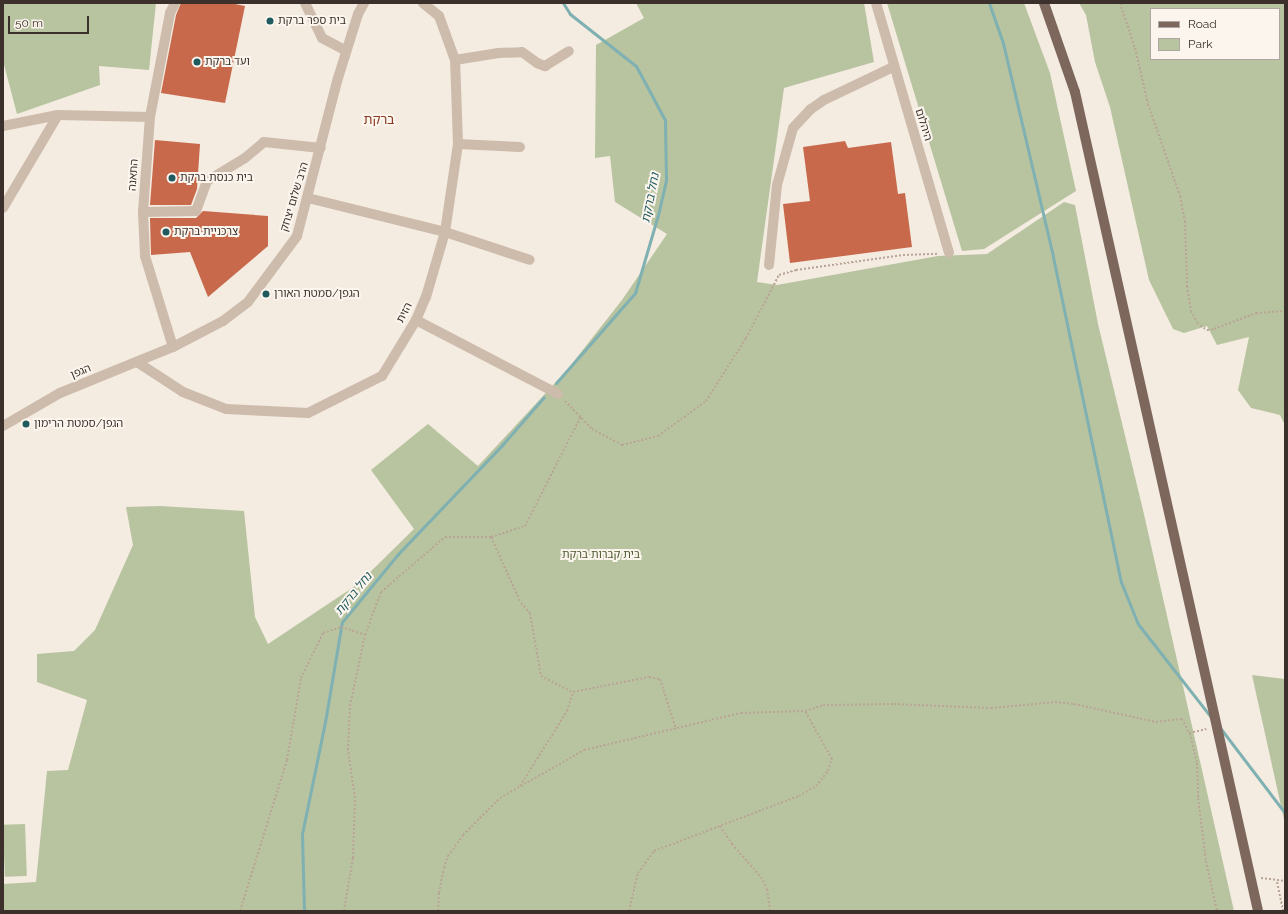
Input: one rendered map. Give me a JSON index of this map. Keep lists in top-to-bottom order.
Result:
{
  "streets": {
    "street": [
      "היהלום",
      "התאנה",
      "הרב שלום יצחק",
      "הזית",
      "הגפן"
    ]
  },
  "crossings": [
    ["התאנה", "הרב שלום יצחק"],
    ["התאנה", "הגפן"],
    ["הרב שלום יצחק", "הגפן"],
    ["הזית", "הגפן"]
  ],
  "districts": ["ברקת"],
  "water": ["נחל ברקת"],
  "parks": ["בית קברות ברקת"],
  "places": [
    "בית ספר ברקת",
    "ועד ברקת",
    "בית כנסת ברקת",
    "צרכניית ברקת",
    "הגפן/סמטת האורן",
    "הגפן/סמטת הרימון"
  ],
  "legend": ["Road", "Park"],
  "scale_bar": "50 m"
}
